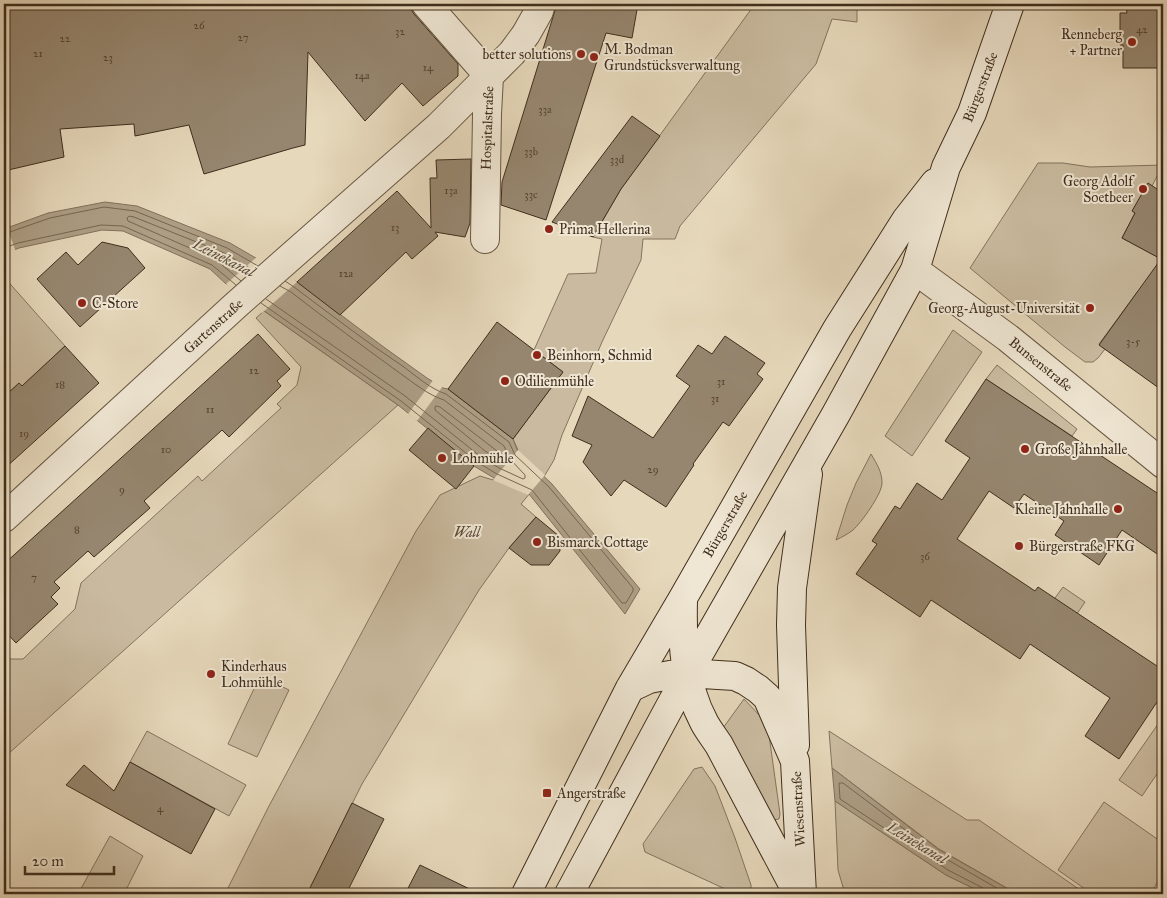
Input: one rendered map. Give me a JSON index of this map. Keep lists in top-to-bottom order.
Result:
{
  "streets": {
    "main road": [
      "Bürgerstraße",
      "Hospitalstraße",
      "Gartenstraße",
      "Bunsenstraße",
      "Wiesenstraße"
    ]
  },
  "crossings": [
    ["Bürgerstraße", "Bunsenstraße"],
    ["Bürgerstraße", "Wiesenstraße"],
    ["Hospitalstraße", "Gartenstraße"]
  ],
  "water": ["Leinekanal"],
  "parks": ["Wall"],
  "places": {
    "other": [
      "Renneberg + Partner",
      "better solutions",
      "M. Bodman Grundstücksverwaltung",
      "Georg Adolf Soetbeer",
      "Prima Hellerina",
      "C-Store",
      "Georg-August-Universität",
      "Beinhorn, Schmid",
      "Odilienmühle",
      "Große Jahnhalle",
      "Lohmühle",
      "Kleine Jahnhalle",
      "Bismarck Cottage",
      "Bürgerstraße FKG",
      "Kinderhaus Lohmühle"
    ],
    "transit": ["Angerstraße"]
  },
  "house_numbers": [
    "26",
    "42",
    "32",
    "27",
    "22",
    "21",
    "23",
    "14",
    "14a",
    "33a",
    "33b",
    "33d",
    "13a",
    "33c",
    "13",
    "12a",
    "3-5",
    "12",
    "31",
    "18",
    "31",
    "11",
    "19",
    "10",
    "29",
    "9",
    "8",
    "36",
    "7",
    "4"
  ],
  "scale_bar": "20 m"
}
